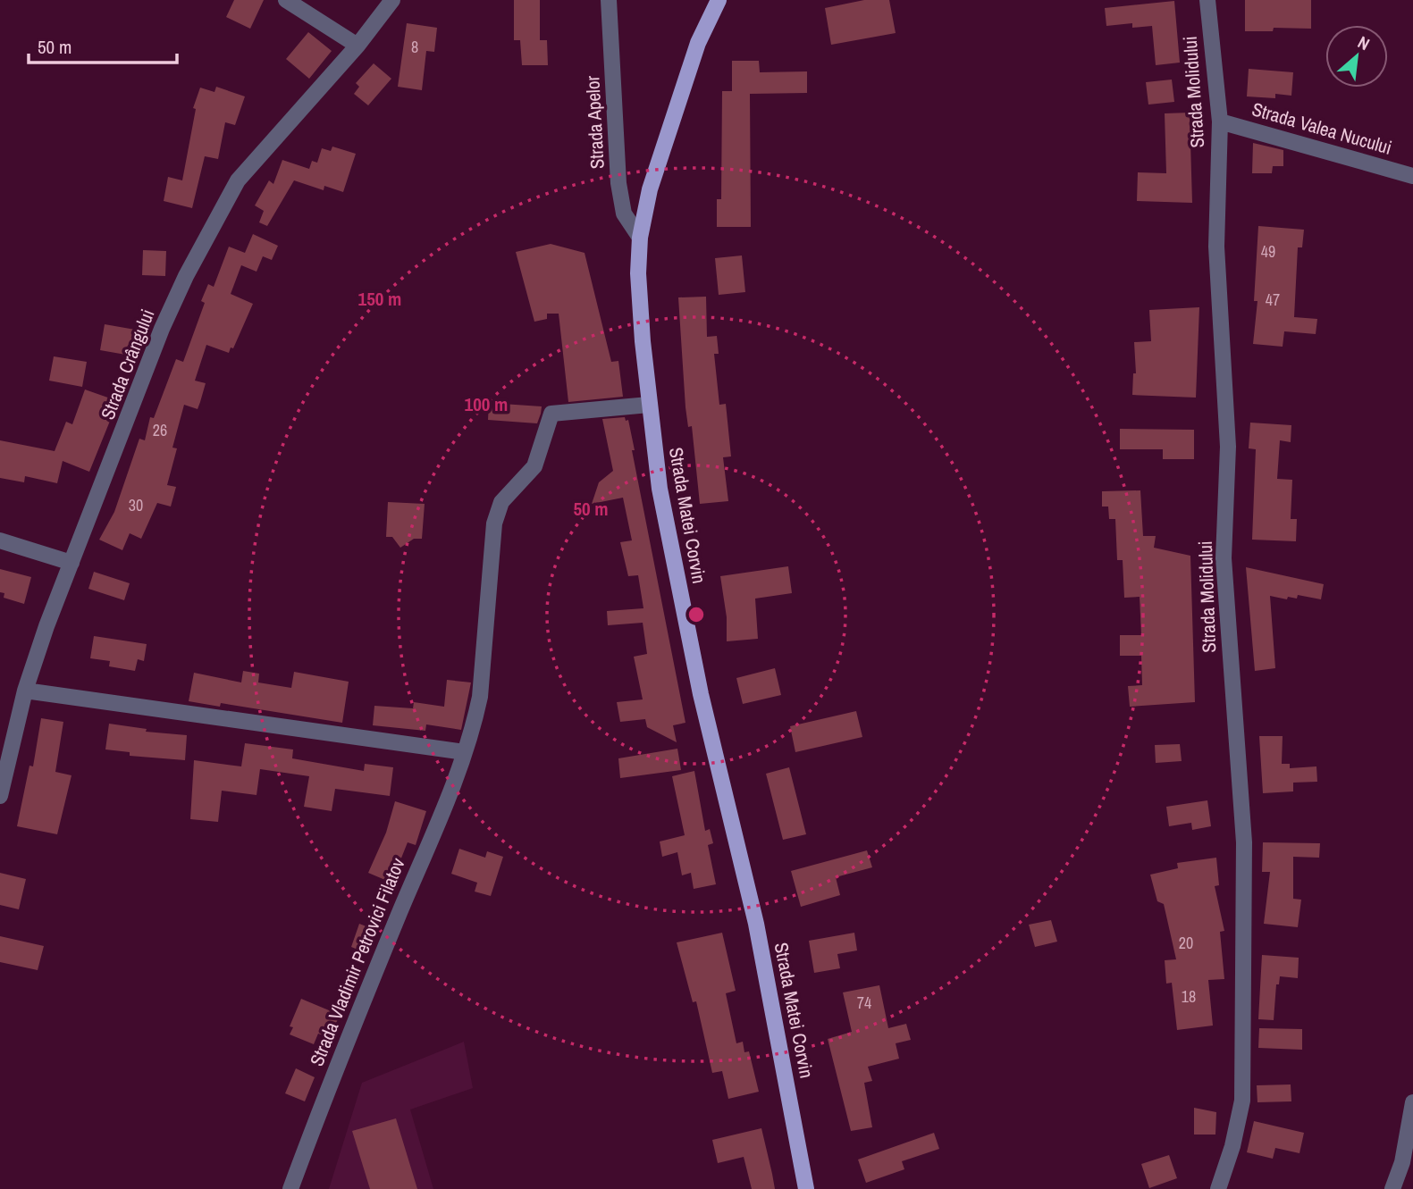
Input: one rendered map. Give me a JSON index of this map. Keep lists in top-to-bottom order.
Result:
{
  "streets": {
    "main road": ["Strada Matei Corvin"],
    "street": [
      "Strada Molidului",
      "Strada Apelor",
      "Strada Valea Nucului",
      "Strada Crângului",
      "Strada Vladimir Petrovici Filatov"
    ]
  },
  "crossings": [
    ["Strada Molidului", "Strada Valea Nucului"],
    ["Strada Apelor", "Strada Matei Corvin"],
    ["Strada Matei Corvin", "Strada Vladimir Petrovici Filatov"]
  ],
  "house_numbers": [
    "8",
    "49",
    "47",
    "26",
    "30",
    "20",
    "18",
    "74"
  ],
  "scale_bar": "50 m",
  "north": "top right",
  "rings": ["150 m", "100 m", "50 m"]
}
